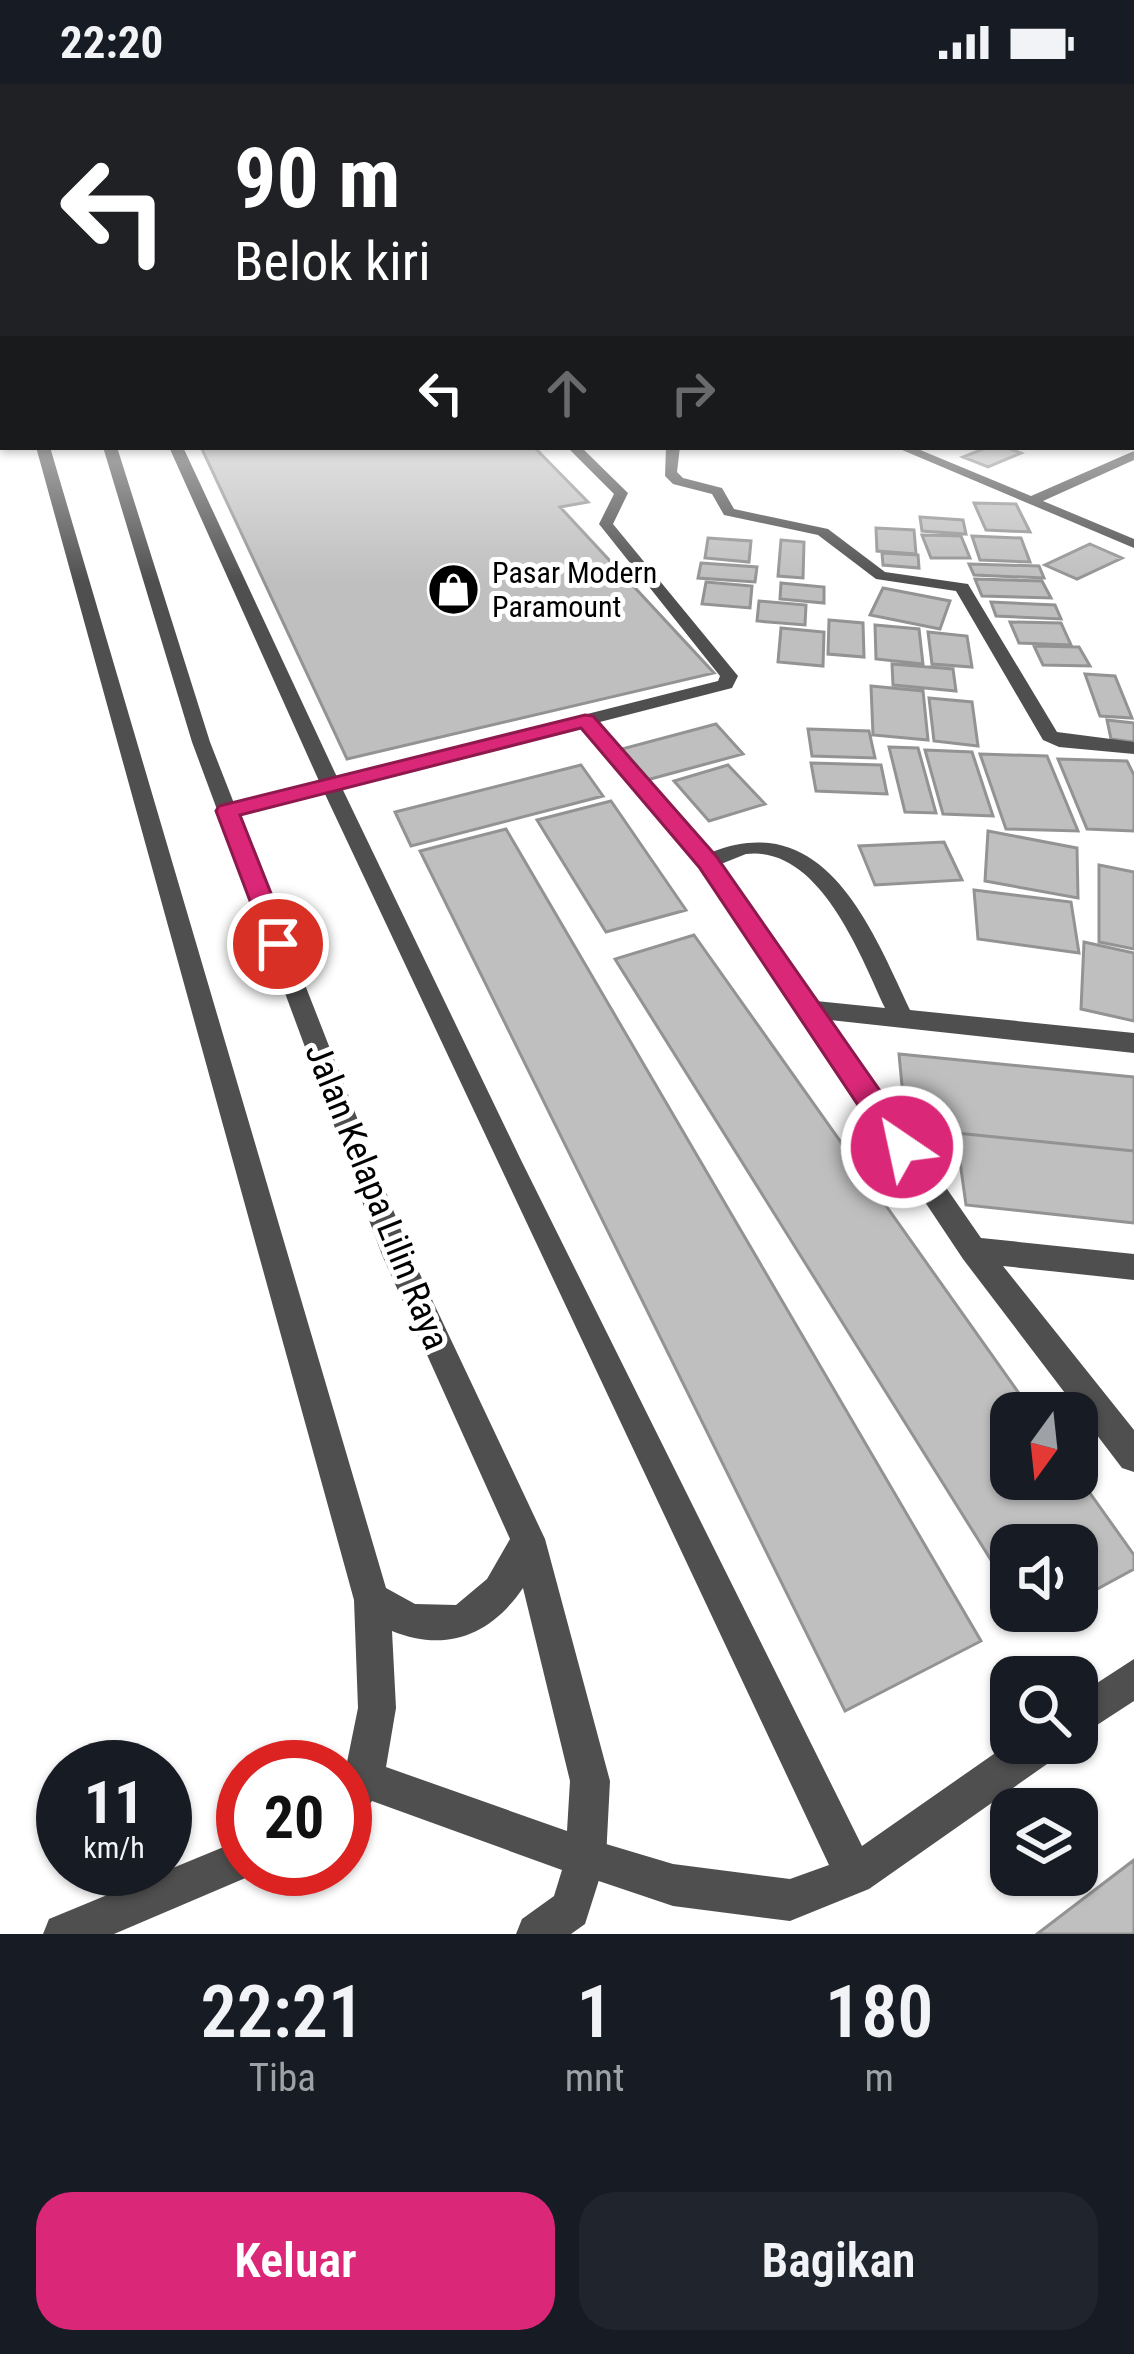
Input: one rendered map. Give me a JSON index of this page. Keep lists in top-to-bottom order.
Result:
{
  "streets": {
    "street": ["Jalan Kelapa Lilin Raya"]
  },
  "places": {
    "shop": ["Pasar Modern Paramount"]
  },
  "north": "bottom",
  "page": {
    "status": "22:20",
    "turn": ["90 m", "Belok kiri"],
    "speed": "11 km/h",
    "limit": "20",
    "eta": [
      "22:21",
      "Tiba",
      "1",
      "mnt",
      "180",
      "m"
    ],
    "buttons": ["Keluar", "Bagikan"]
  }
}
